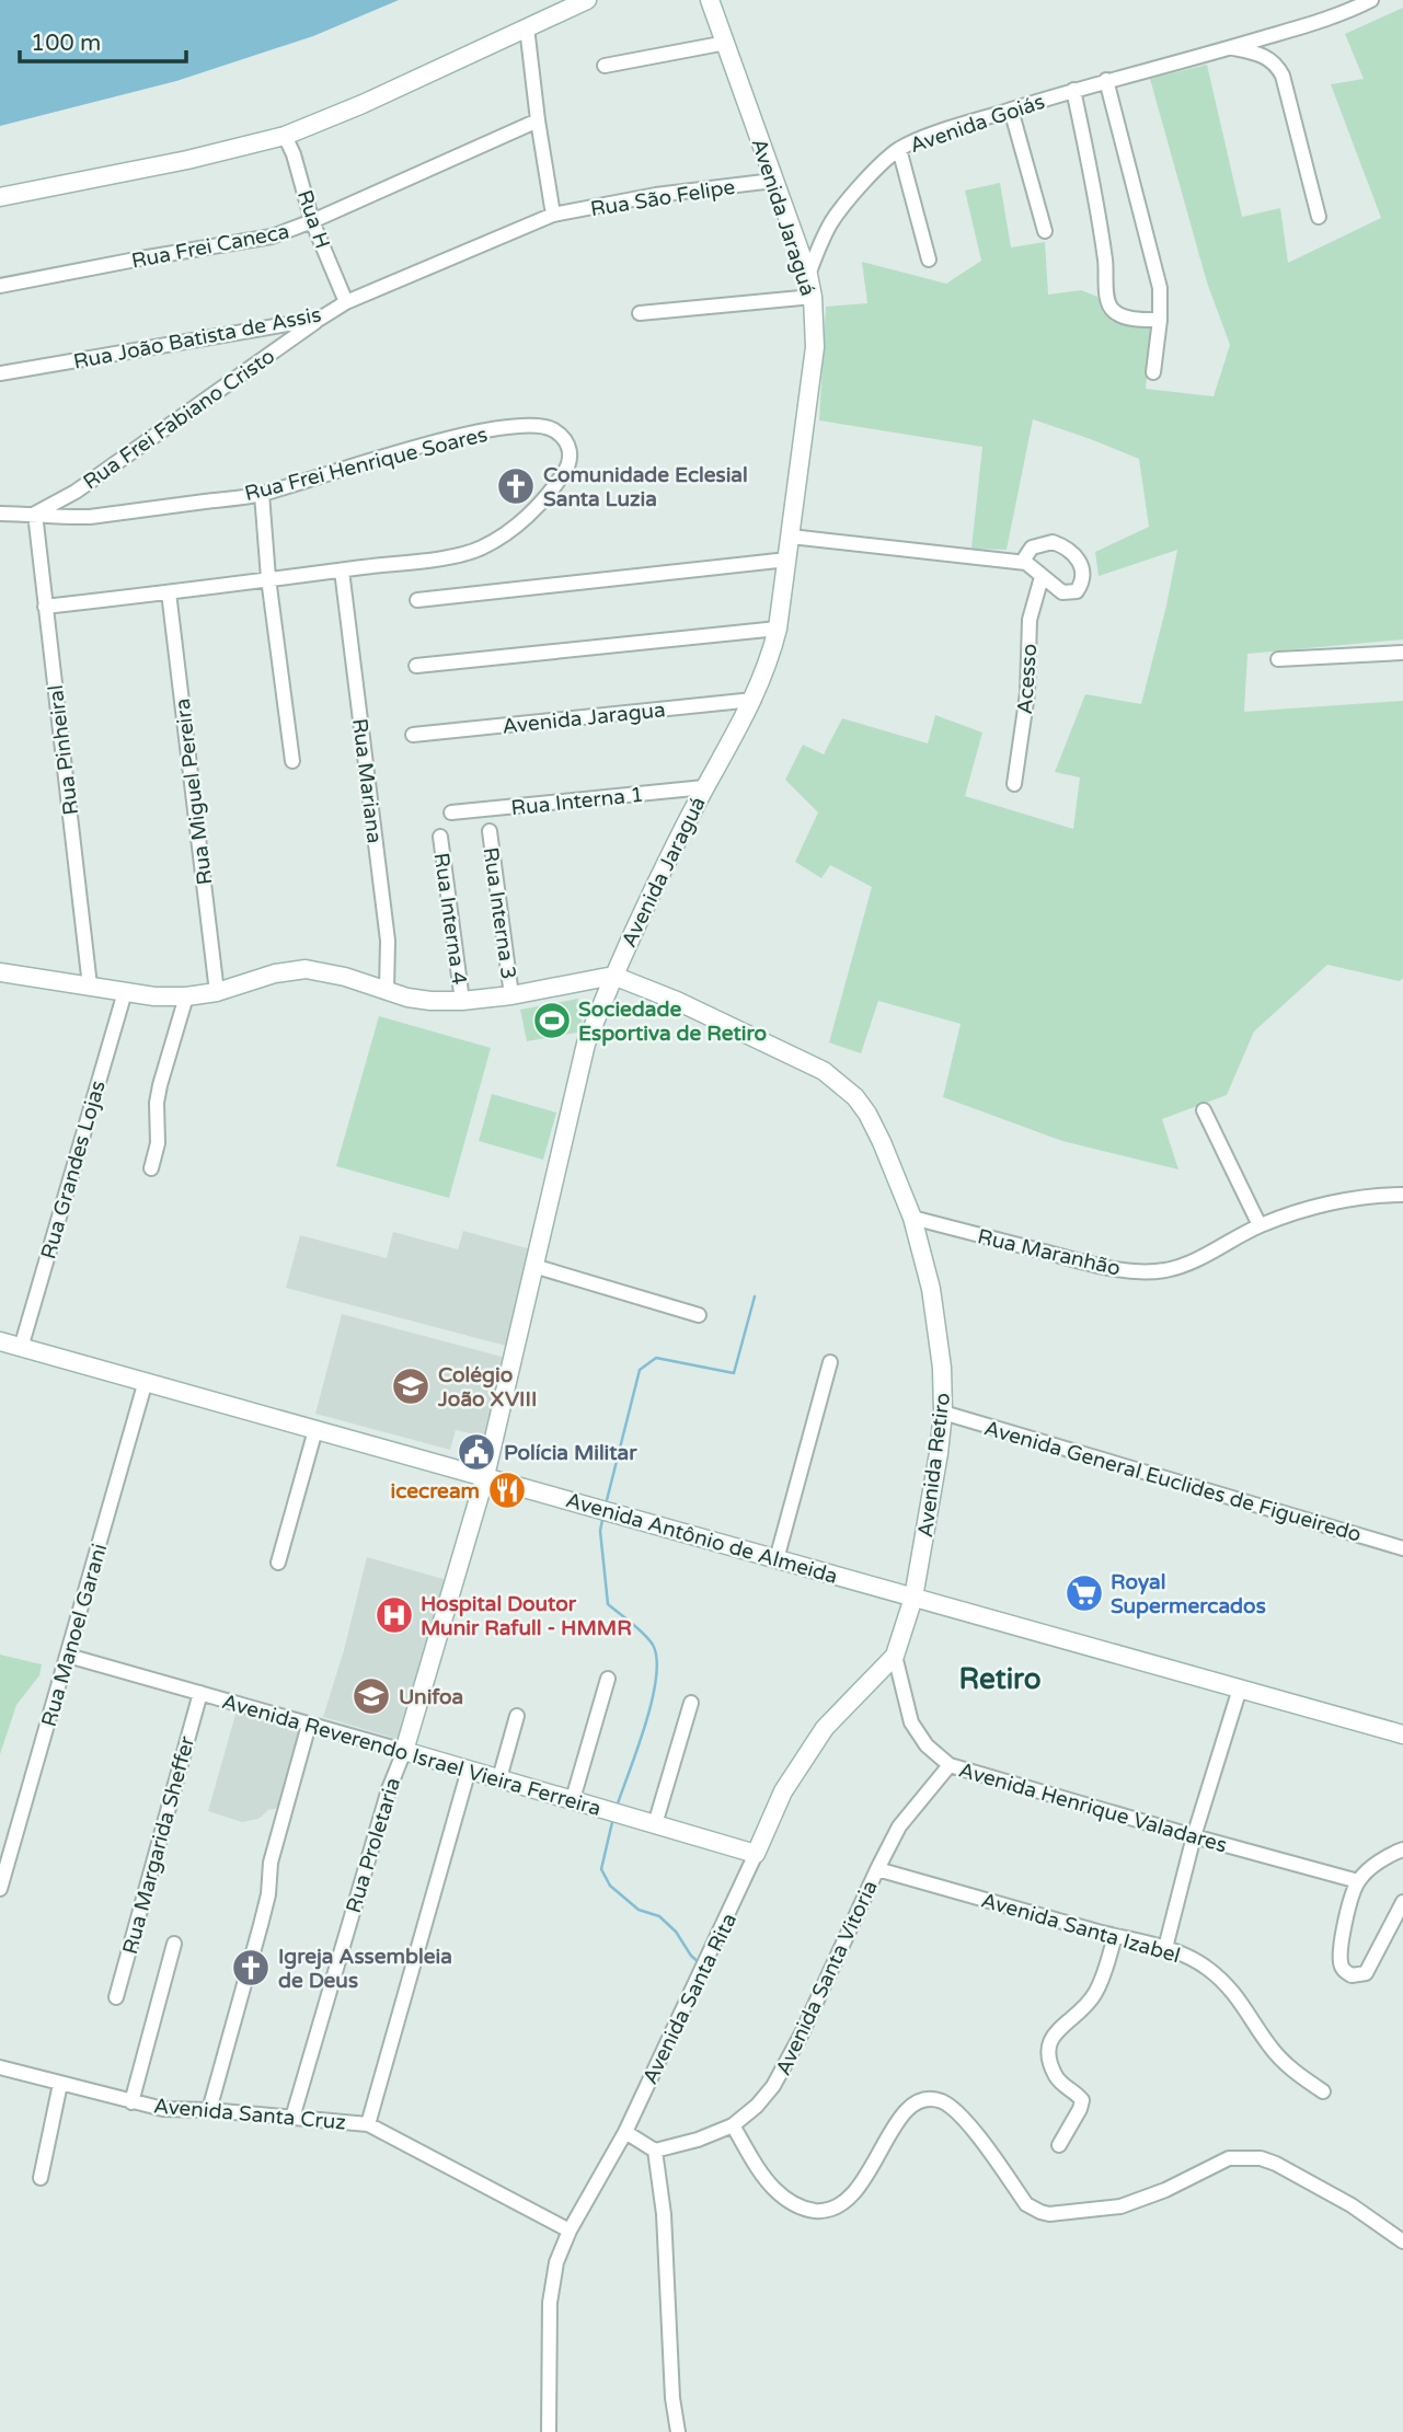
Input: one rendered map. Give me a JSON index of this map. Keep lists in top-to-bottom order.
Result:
{
  "streets": {
    "street": [
      "Avenida Goiás",
      "Rua São Felipe",
      "Avenida Jaraguá",
      "Rua H",
      "Rua Frei Caneca",
      "Rua João Batista de Assis",
      "Rua Frei Fabiano Cristo",
      "Rua Frei Henrique Soares",
      "Acesso",
      "Avenida Jaragua",
      "Rua Pinheiral",
      "Rua Mariana",
      "Rua Miguel Pereira",
      "Rua Interna 1",
      "Rua Interna 3",
      "Rua Interna 4",
      "Rua Grandes Lojas",
      "Rua Maranhão",
      "Avenida Retiro",
      "Avenida General Euclides de Figueiredo",
      "Avenida Antônio de Almeida",
      "Rua Manoel Garani",
      "Avenida Reverendo Israel Vieira Ferreira",
      "Avenida Henrique Valadares",
      "Rua Margarida Sheffer",
      "Rua Proletaria",
      "Avenida Santa Izabel",
      "Avenida Santa Vitoria",
      "Avenida Santa Rita",
      "Avenida Santa Cruz"
    ]
  },
  "crossings": [
    ["Avenida Goiás", "Avenida Jaraguá"],
    ["Rua São Felipe", "Avenida Jaraguá"],
    ["Rua São Felipe", "Rua João Batista de Assis"],
    ["Avenida Jaraguá", "Avenida Jaragua"],
    ["Avenida Jaraguá", "Rua Interna 1"],
    ["Avenida Jaraguá", "Avenida Retiro"],
    ["Avenida Jaraguá", "Avenida Antônio de Almeida"],
    ["Avenida Jaraguá", "Avenida Reverendo Israel Vieira Ferreira"],
    ["Avenida Jaraguá", "Rua Proletaria"],
    ["Rua H", "Rua Frei Caneca"],
    ["Rua H", "Rua João Batista de Assis"],
    ["Rua João Batista de Assis", "Rua Frei Fabiano Cristo"],
    ["Rua Frei Fabiano Cristo", "Rua Frei Henrique Soares"],
    ["Rua Frei Fabiano Cristo", "Rua Pinheiral"],
    ["Rua Frei Henrique Soares", "Rua Pinheiral"],
    ["Rua Frei Henrique Soares", "Rua Mariana"],
    ["Rua Frei Henrique Soares", "Rua Miguel Pereira"],
    ["Rua Grandes Lojas", "Avenida Antônio de Almeida"],
    ["Rua Maranhão", "Avenida Retiro"],
    ["Avenida Retiro", "Avenida General Euclides de Figueiredo"],
    ["Avenida Retiro", "Avenida Antônio de Almeida"],
    ["Avenida Retiro", "Avenida Santa Rita"],
    ["Avenida Antônio de Almeida", "Rua Manoel Garani"],
    ["Avenida Antônio de Almeida", "Avenida Santa Rita"],
    ["Rua Manoel Garani", "Avenida Reverendo Israel Vieira Ferreira"],
    ["Avenida Reverendo Israel Vieira Ferreira", "Rua Margarida Sheffer"],
    ["Avenida Reverendo Israel Vieira Ferreira", "Rua Proletaria"],
    ["Avenida Reverendo Israel Vieira Ferreira", "Avenida Santa Rita"],
    ["Avenida Henrique Valadares", "Avenida Santa Vitoria"],
    ["Avenida Henrique Valadares", "Avenida Santa Rita"],
    ["Rua Proletaria", "Avenida Santa Cruz"],
    ["Avenida Santa Izabel", "Avenida Santa Vitoria"],
    ["Avenida Santa Rita", "Avenida Santa Cruz"]
  ],
  "districts": ["Retiro"],
  "places": {
    "church": ["Comunidade Eclesial Santa Luzia", "Igreja Assembleia de Deus"],
    "sports": ["Sociedade Esportiva de Retiro"],
    "school or university": ["Colégio João XVIII", "Unifoa"],
    "public building": ["Polícia Militar"],
    "restaurant": ["icecream"],
    "supermarket": ["Royal Supermercados"],
    "hospital": ["Hospital Doutor Munir Rafull - HMMR"]
  },
  "scale_bar": "100 m"
}
